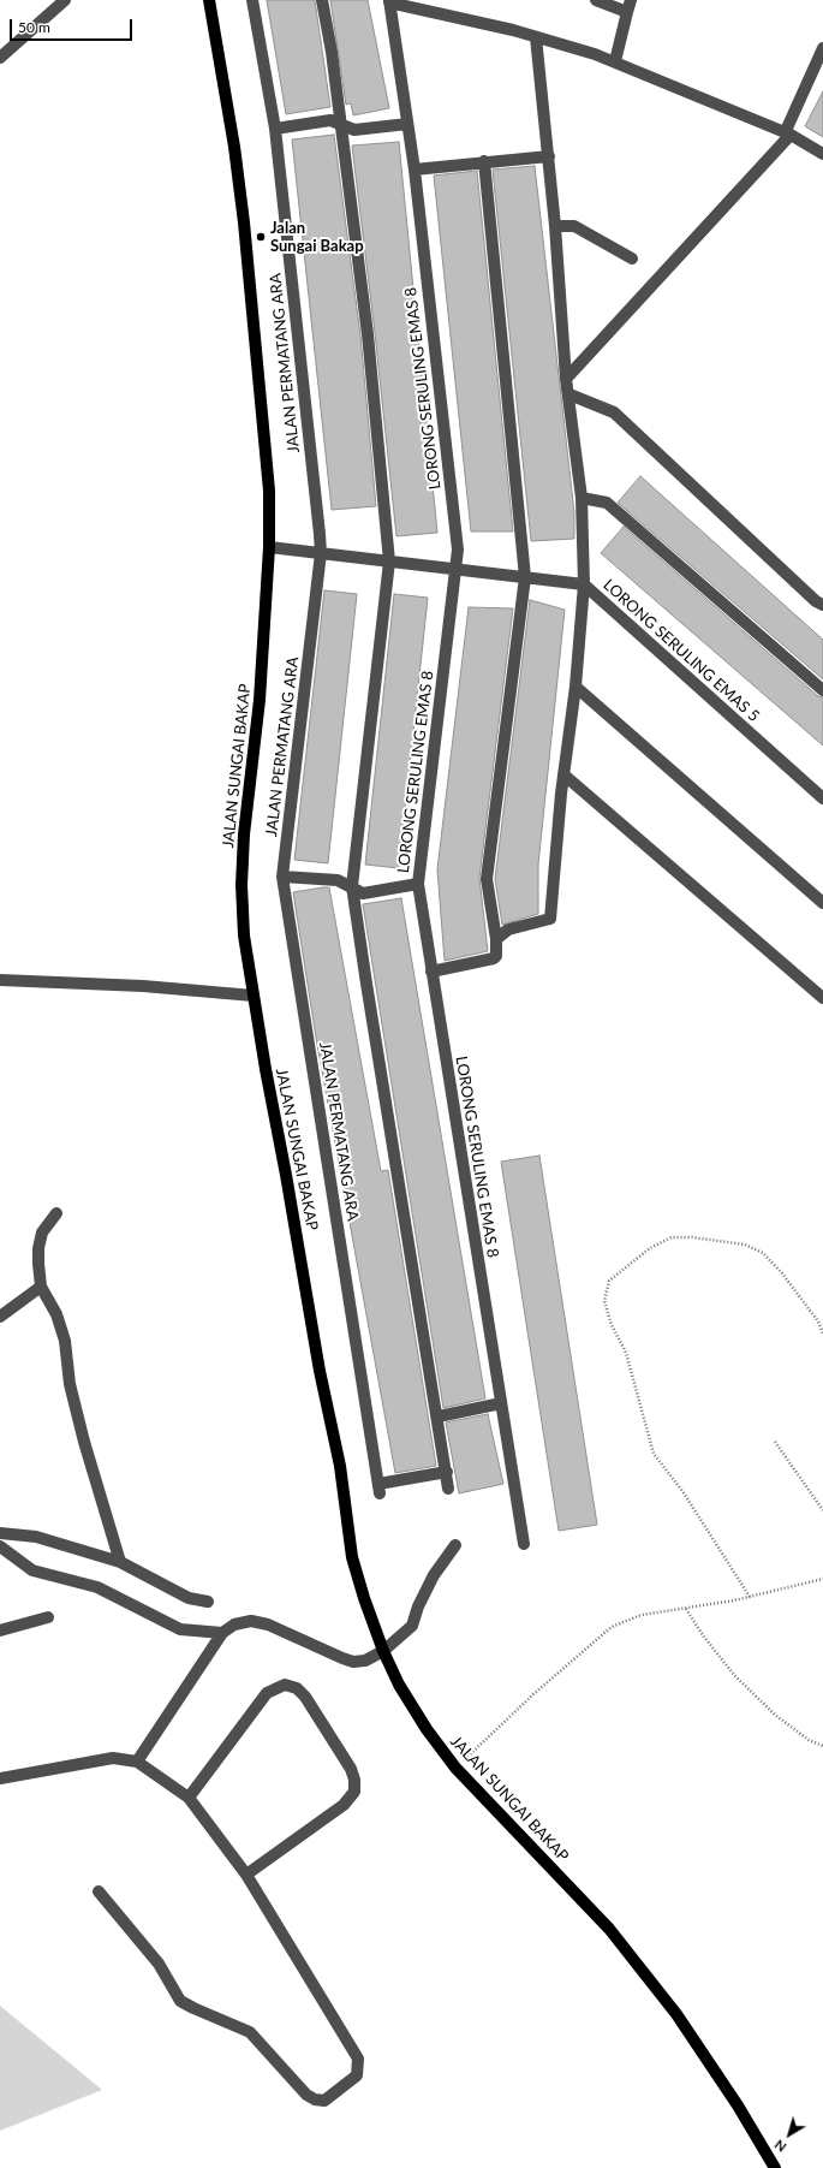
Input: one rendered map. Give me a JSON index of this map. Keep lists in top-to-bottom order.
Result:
{
  "streets": {
    "main road": ["JALAN SUNGAI BAKAP"],
    "street": ["JALAN PERMATANG ARA", "LORONG SERULING EMAS 8", "LORONG SERULING EMAS 5"]
  },
  "crossings": [
    ["JALAN PERMATANG ARA", "LORONG SERULING EMAS 5"],
    ["LORONG SERULING EMAS 8", "LORONG SERULING EMAS 5"],
    ["LORONG SERULING EMAS 5", "JALAN SUNGAI BAKAP"]
  ],
  "places": ["Jalan Sungai Bakap"],
  "scale_bar": "50 m",
  "north": "bottom left"
}
